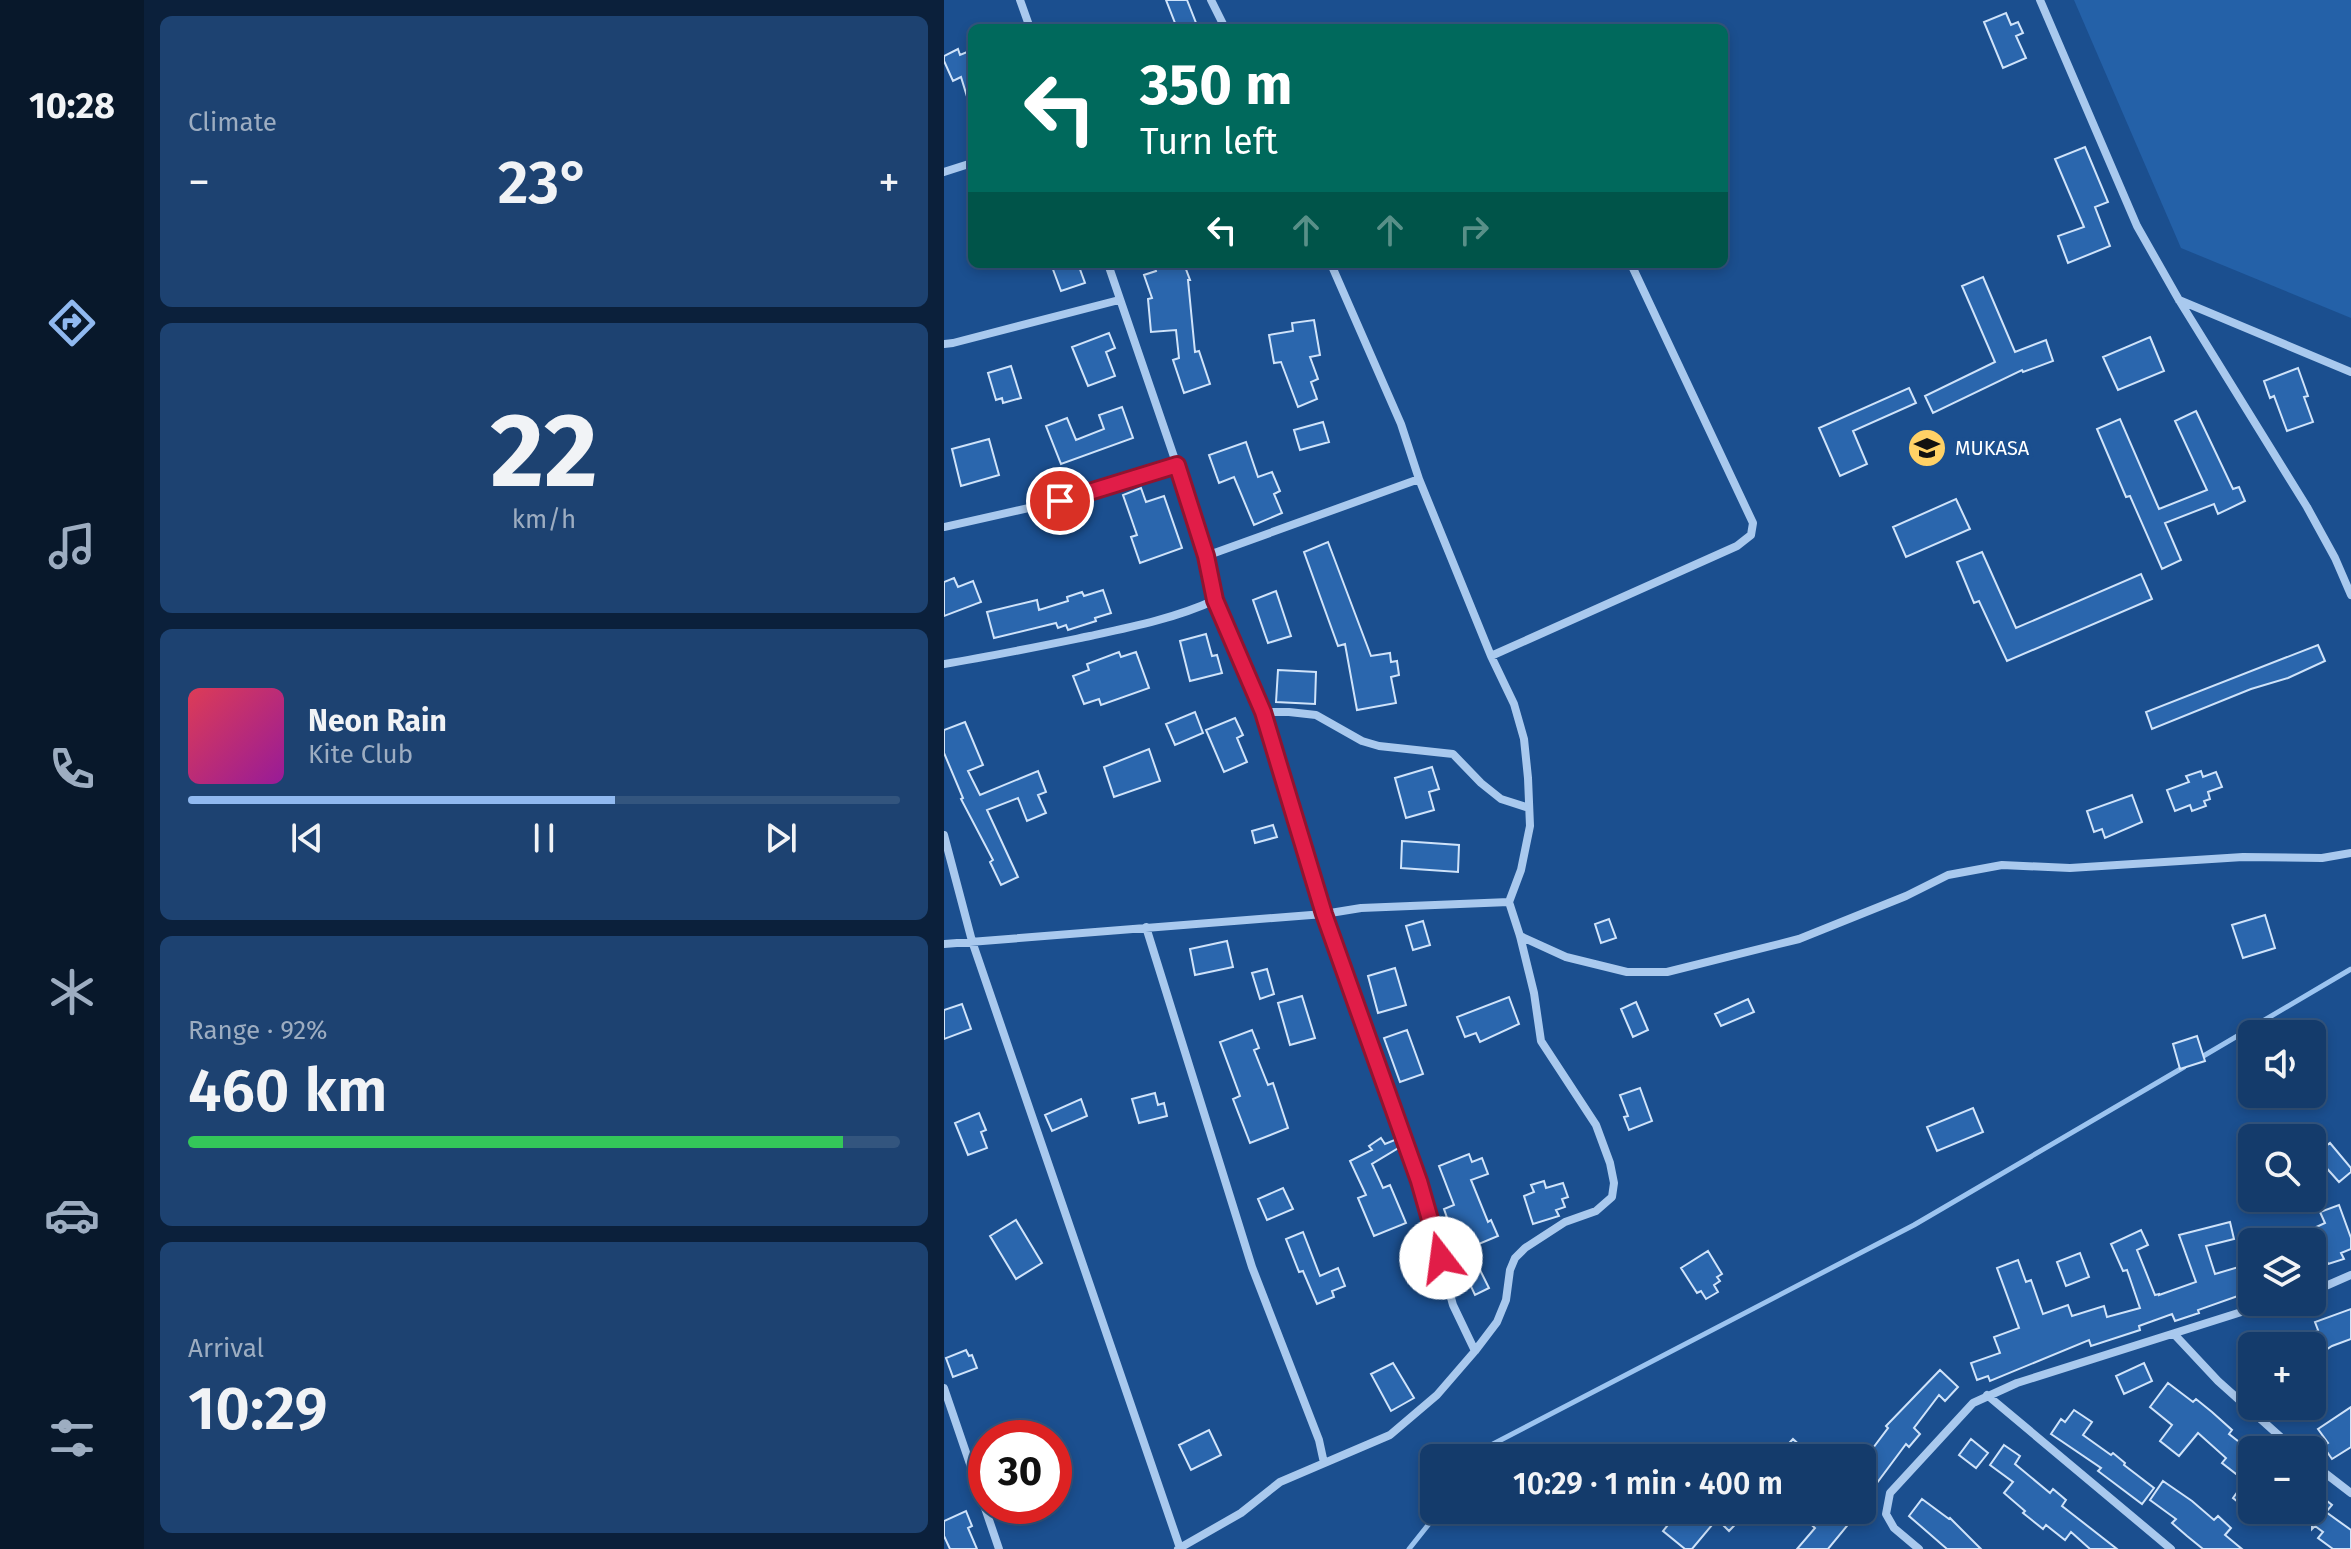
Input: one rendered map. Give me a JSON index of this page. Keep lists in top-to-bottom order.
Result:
{
  "places": {
    "school or university": ["MUKASA"]
  },
  "page": {
    "tabs": "10:28",
    "tile": [
      "Climate",
      ["22", "km/h"],
      ["Range · 92%", "460 km"],
      ["Arrival", "10:29"]
    ],
    "turn": ["350 m", "Turn left"],
    "heat": ["−", "23°", "+"],
    "song": ["Neon Rain", "Kite Club"],
    "map_buttons": ["+", "−"],
    "limit": "30",
    "trip": "10:29 · 1 min · 400 m"
  }
}
